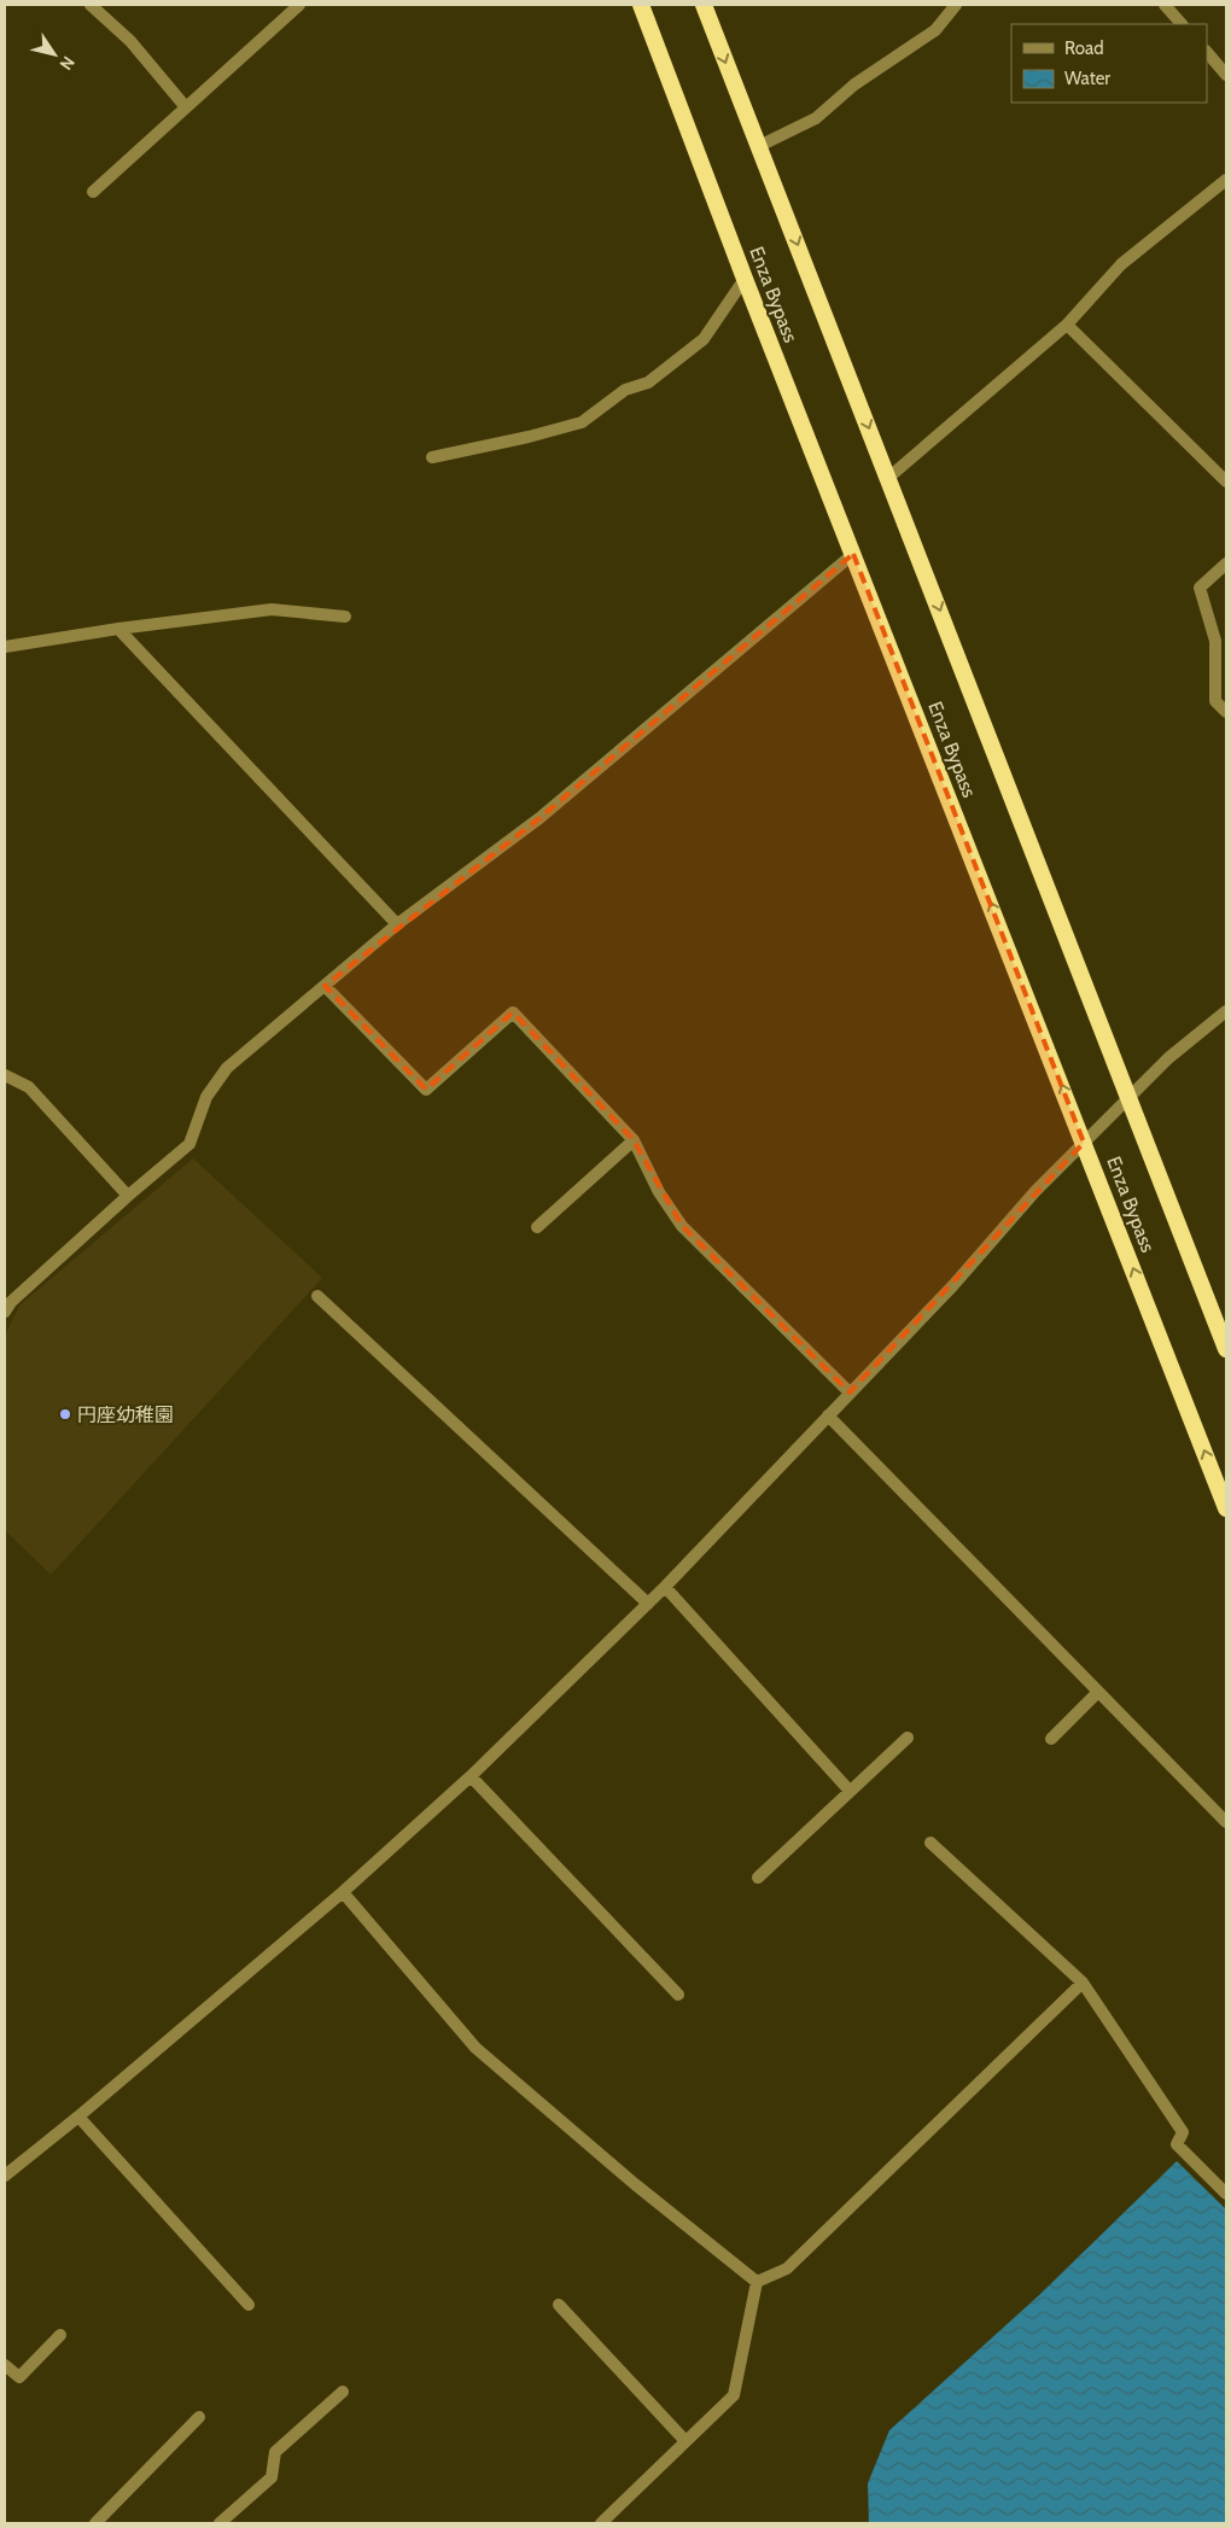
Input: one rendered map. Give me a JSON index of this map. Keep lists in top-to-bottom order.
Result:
{
  "streets": {
    "highway": ["Enza Bypass"]
  },
  "places": ["円座幼稚園"],
  "legend": ["Road", "Water"],
  "north": "bottom right"
}
